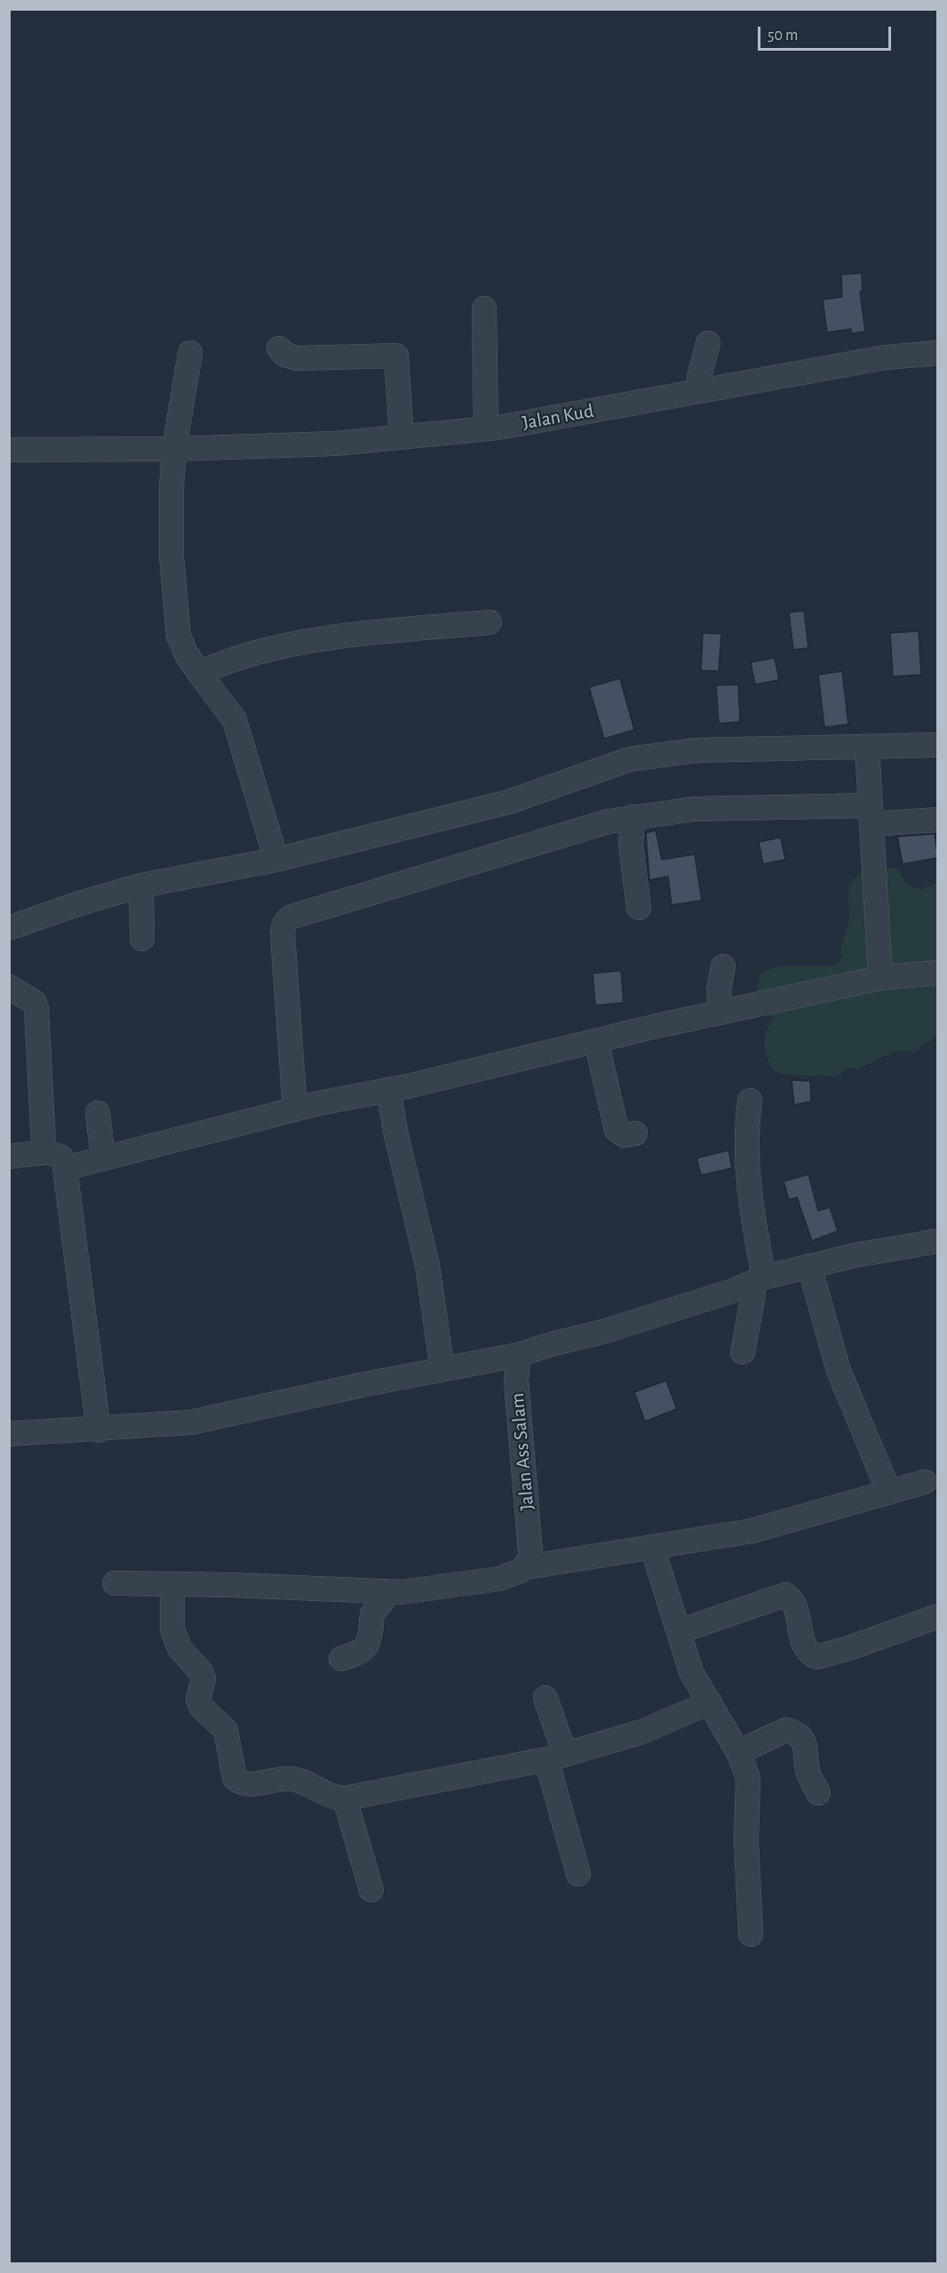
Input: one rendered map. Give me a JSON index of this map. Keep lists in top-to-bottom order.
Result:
{
  "streets": {
    "street": ["Jalan Kud", "Jalan Ass Salam"]
  },
  "scale_bar": "50 m"
}
